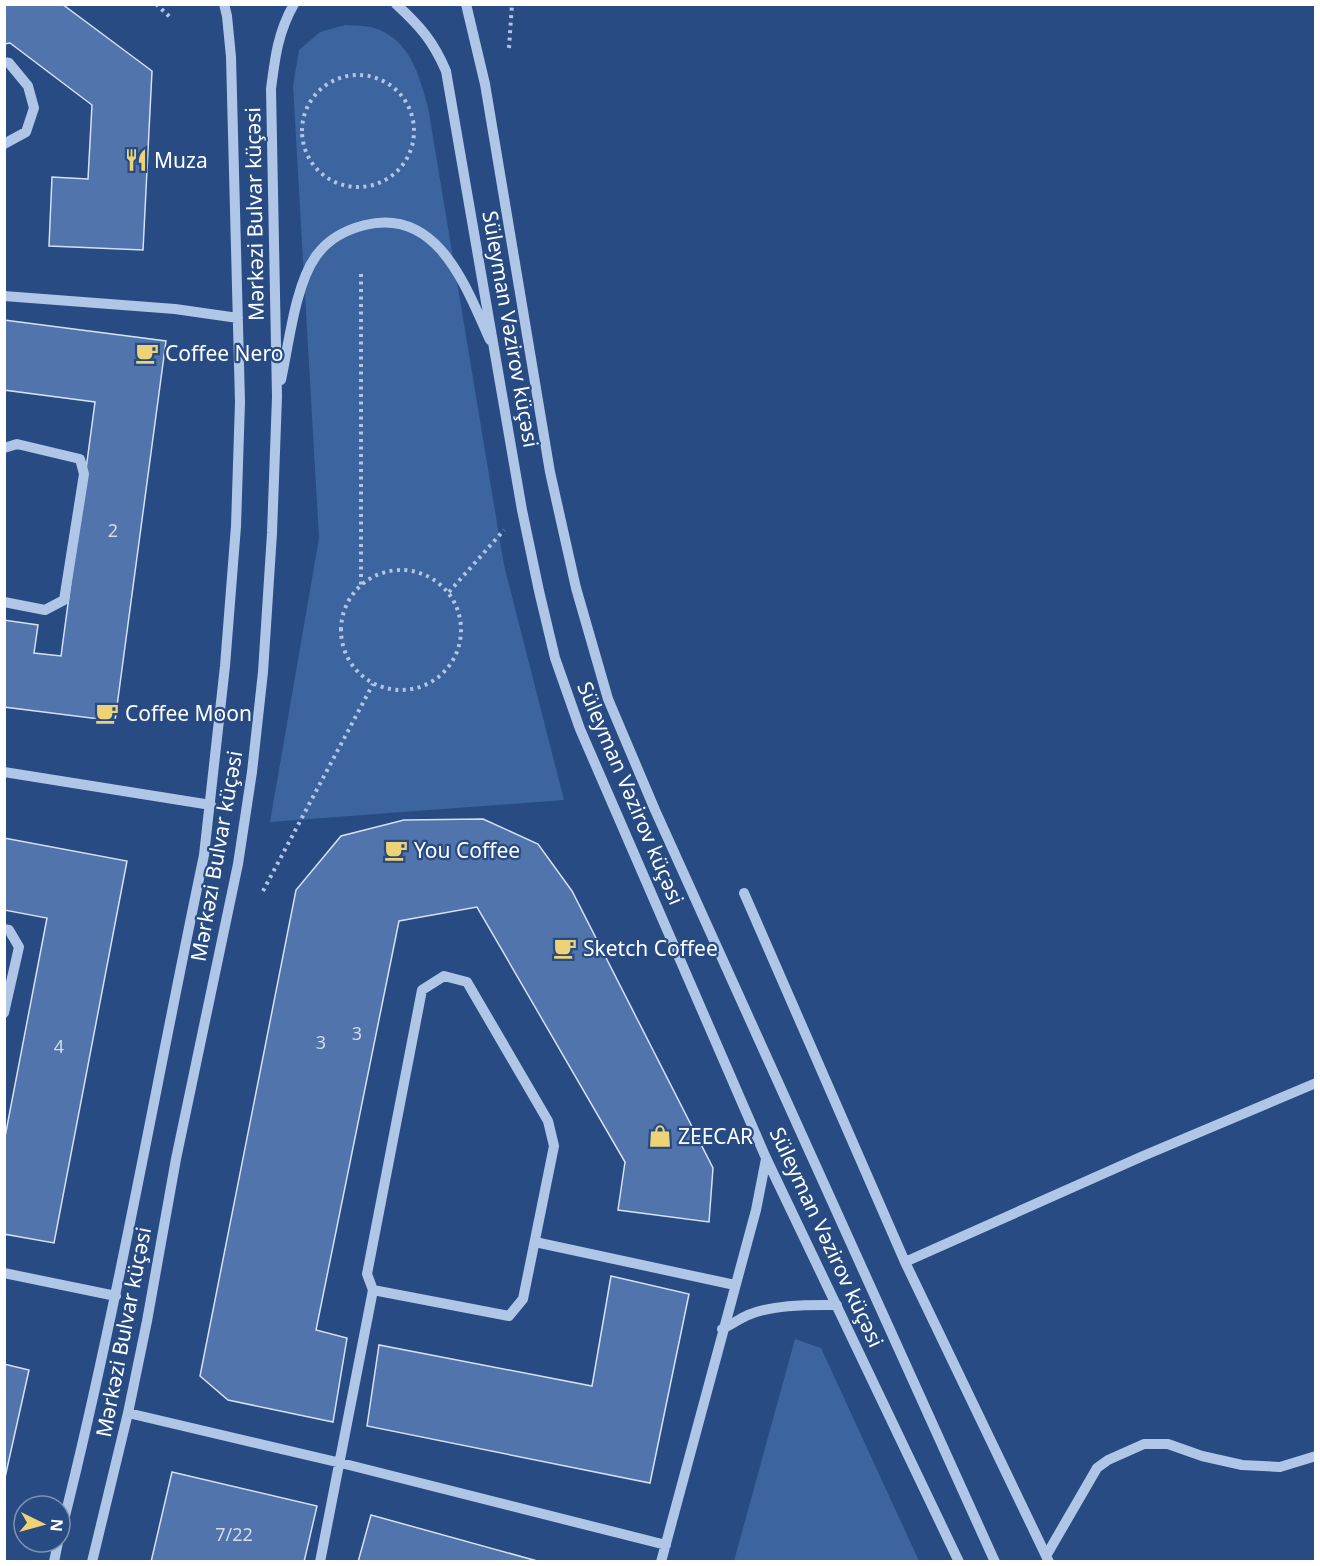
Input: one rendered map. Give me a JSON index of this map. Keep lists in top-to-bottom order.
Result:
{
  "streets": {
    "street": ["Mərkəzi Bulvar küçəsi", "Süleyman Vəzirov küçəsi"]
  },
  "places": {
    "restaurant": ["Muza"],
    "cafe": [
      "Coffee Nero",
      "Coffee Moon",
      "You Coffee",
      "Sketch Coffee"
    ],
    "shop": ["ZEECAR"]
  },
  "house_numbers": [
    "2",
    "3",
    "3",
    "4",
    "7/22"
  ],
  "north": "right"
}
